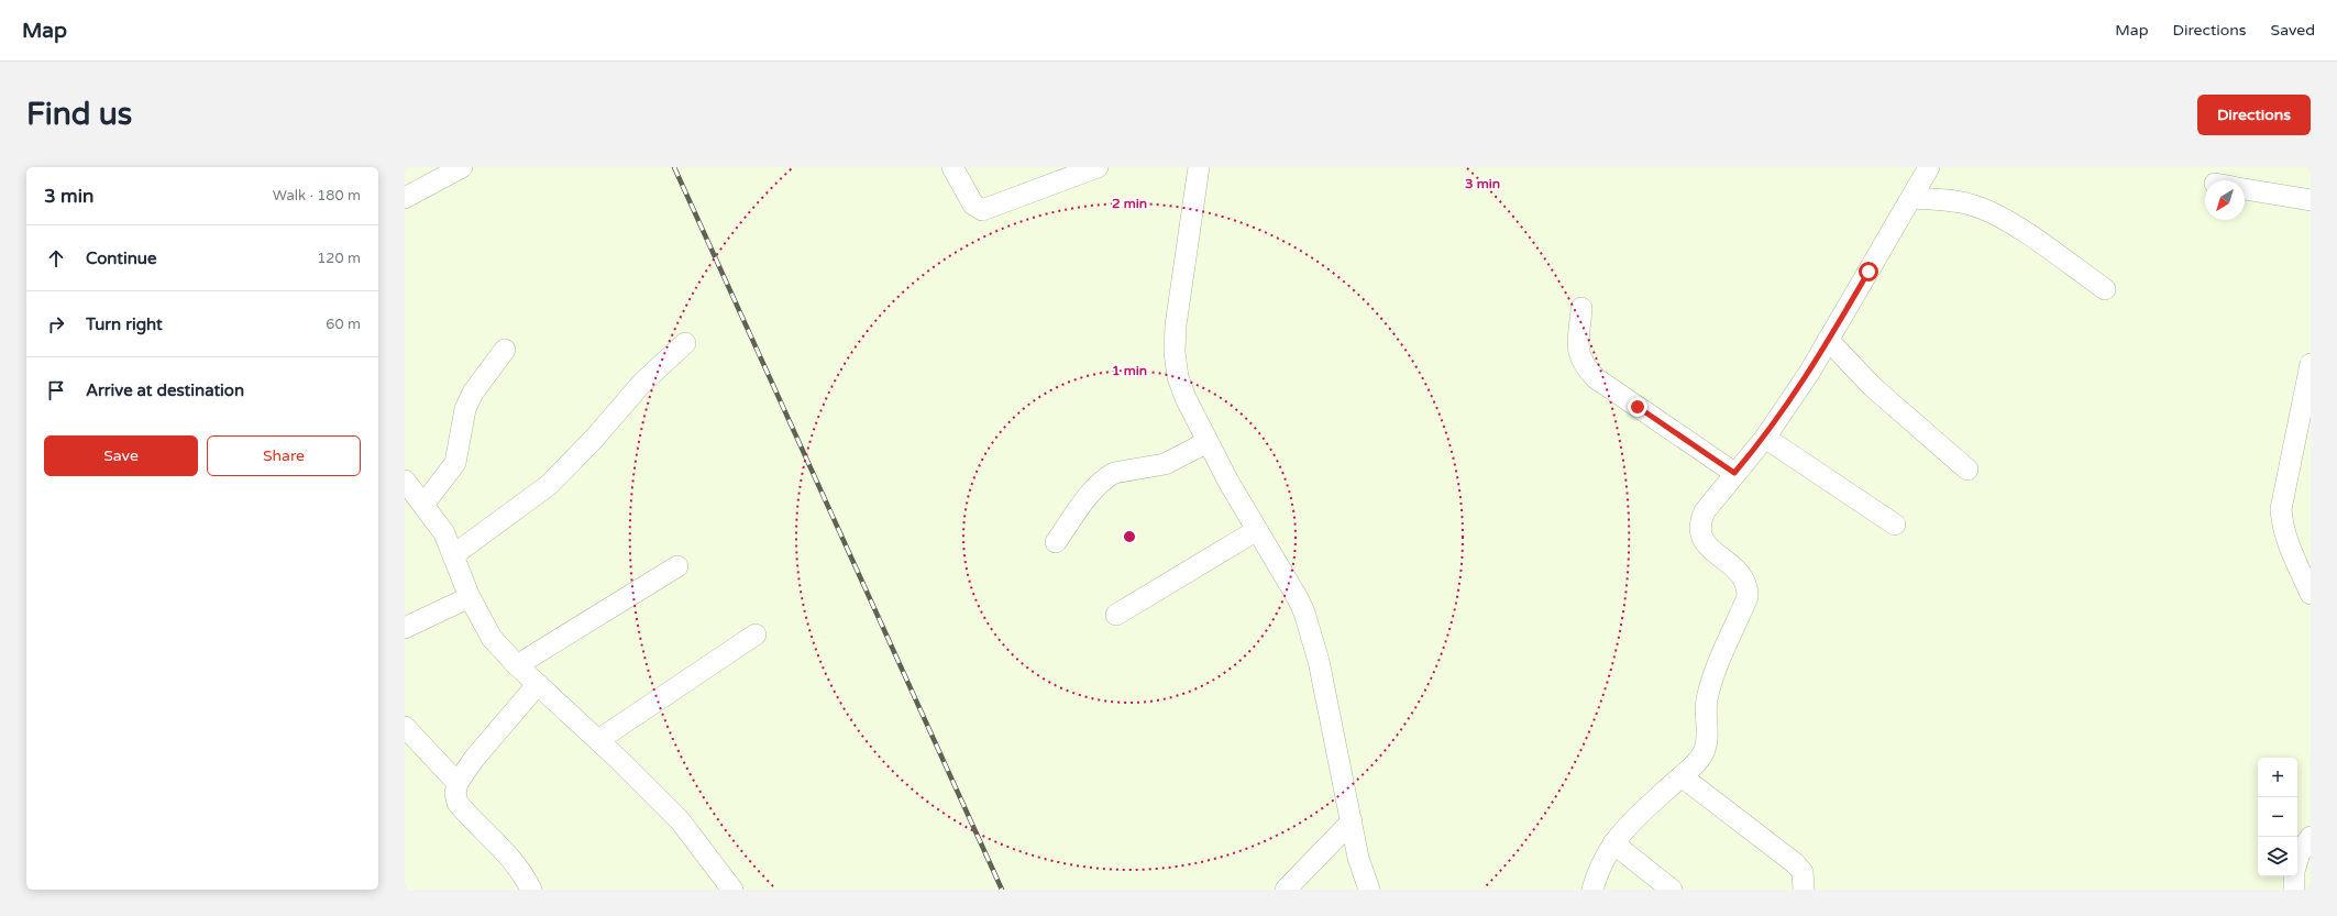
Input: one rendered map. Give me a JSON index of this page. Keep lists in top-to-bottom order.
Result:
{
  "north": "bottom left",
  "page": {
    "header": "Map",
    "nav": ["Map", "Directions", "Saved"],
    "buttons": [
      "Directions",
      ["Save", "Share"]
    ],
    "title": "Find us",
    "heading": ["3 min", "Walk · 180 m"],
    "list": [
      ["Continue", "120 m"],
      ["Turn right", "60 m"],
      "Arrive at destination"
    ],
    "map_buttons": ["+", "−"]
  },
  "rings": ["3 min", "2 min", "1 min"]
}
